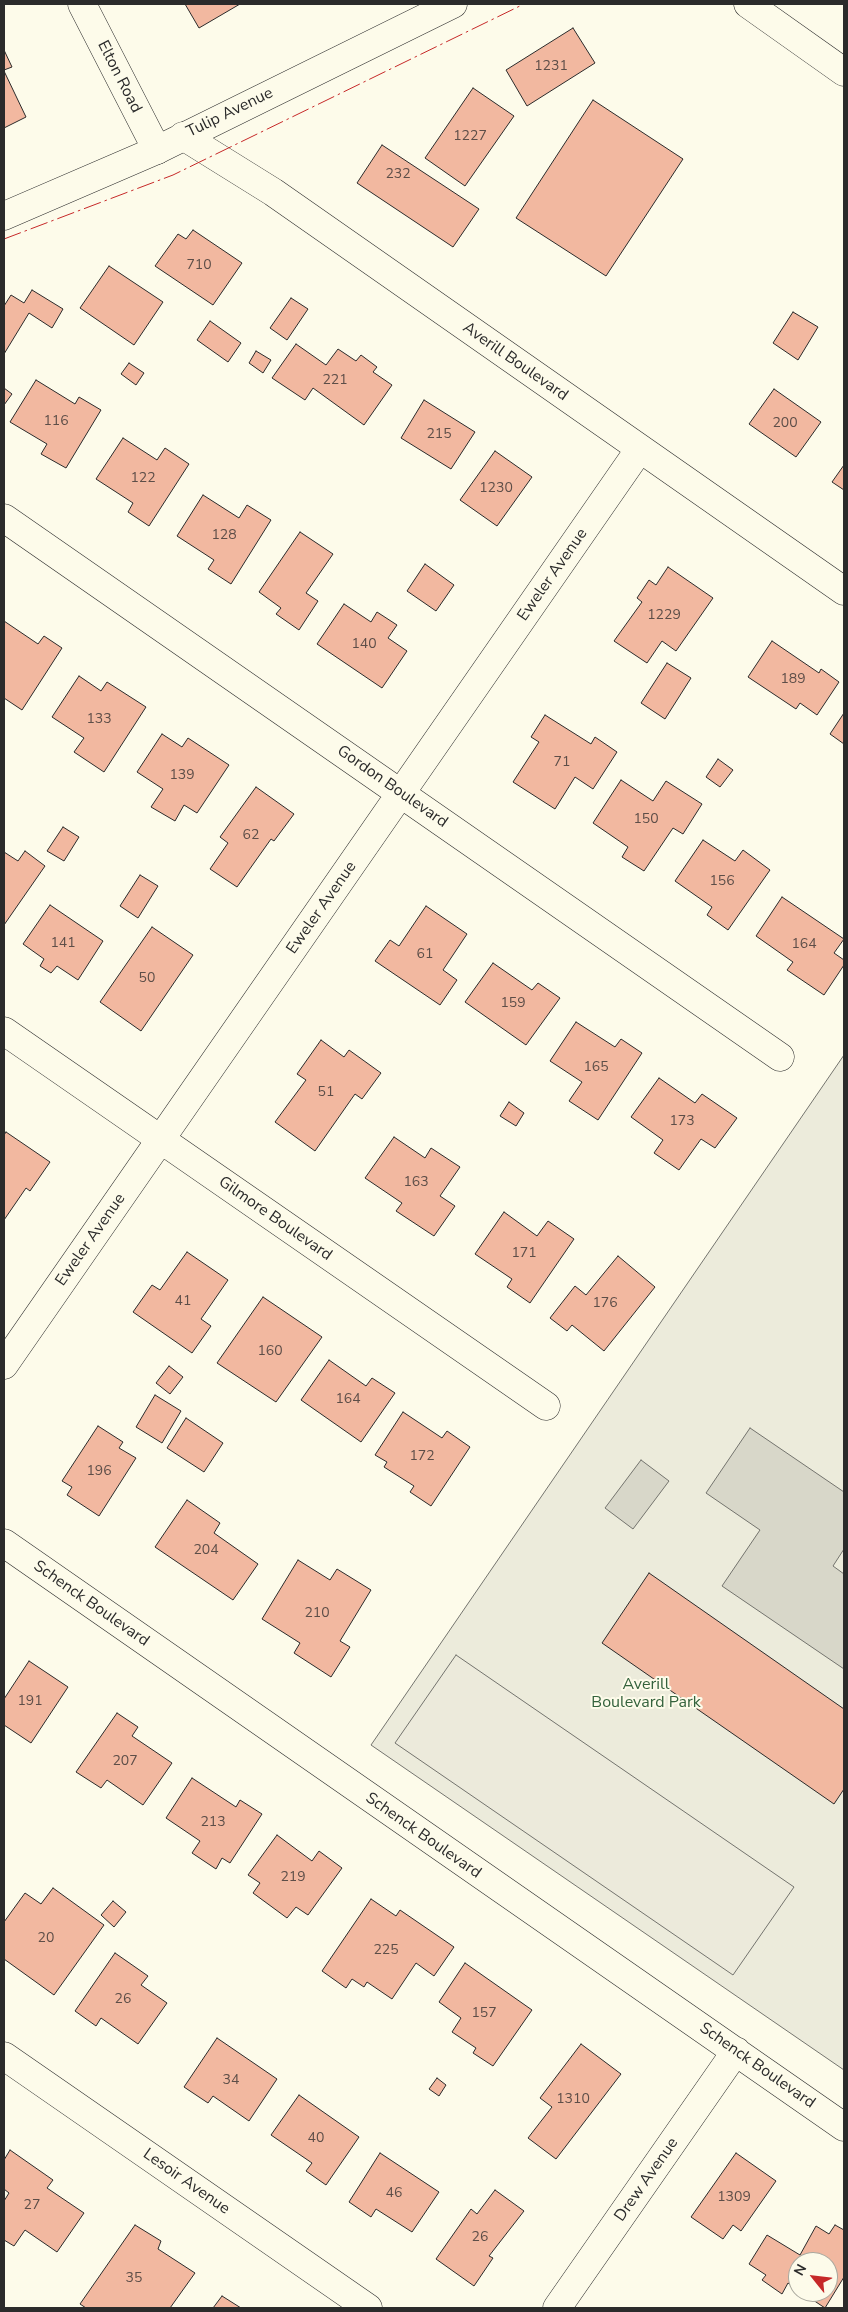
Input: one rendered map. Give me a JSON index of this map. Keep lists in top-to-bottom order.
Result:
{
  "streets": {
    "street": [
      "Elton Road",
      "Tulip Avenue",
      "Averill Boulevard",
      "Eweler Avenue",
      "Gordon Boulevard",
      "Gilmore Boulevard",
      "Schenck Boulevard",
      "Drew Avenue",
      "Lesoir Avenue"
    ]
  },
  "crossings": [
    ["Elton Road", "Tulip Avenue"],
    ["Tulip Avenue", "Averill Boulevard"],
    ["Averill Boulevard", "Eweler Avenue"],
    ["Eweler Avenue", "Gordon Boulevard"],
    ["Eweler Avenue", "Gilmore Boulevard"],
    ["Schenck Boulevard", "Drew Avenue"]
  ],
  "parks": ["Averill Boulevard Park"],
  "house_numbers": [
    "1231",
    "1227",
    "232",
    "710",
    "221",
    "116",
    "200",
    "215",
    "122",
    "1230",
    "128",
    "1229",
    "140",
    "189",
    "133",
    "71",
    "139",
    "150",
    "62",
    "156",
    "141",
    "164",
    "61",
    "50",
    "159",
    "165",
    "51",
    "173",
    "163",
    "171",
    "41",
    "176",
    "160",
    "164",
    "172",
    "196",
    "204",
    "210",
    "191",
    "207",
    "213",
    "219",
    "20",
    "225",
    "26",
    "157",
    "34",
    "1310",
    "40",
    "46",
    "1309",
    "27",
    "26",
    "35"
  ],
  "north": "top left"
}
